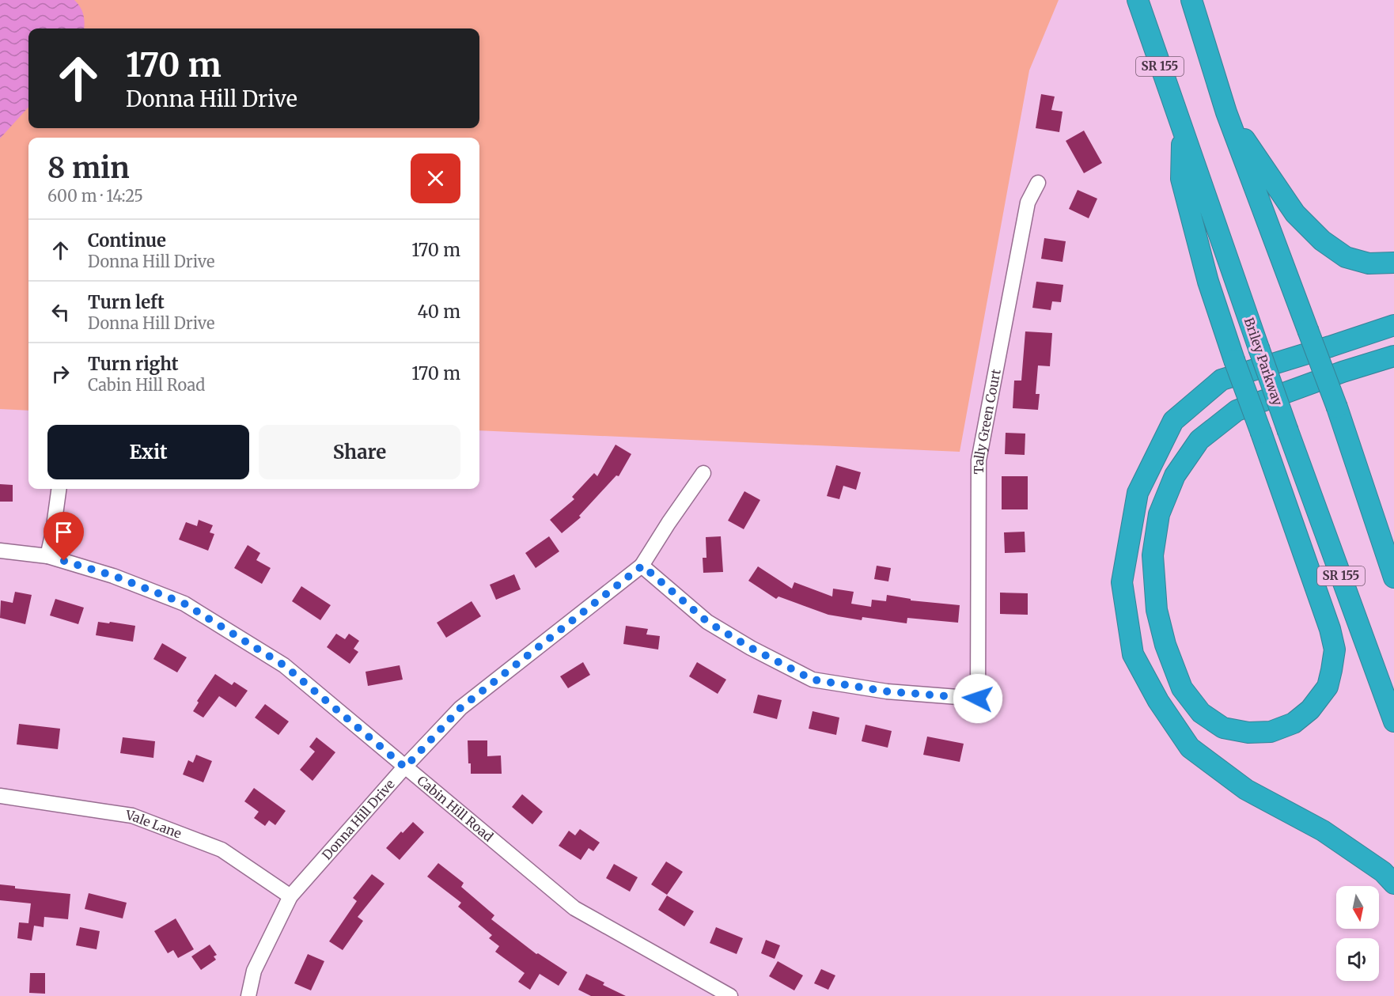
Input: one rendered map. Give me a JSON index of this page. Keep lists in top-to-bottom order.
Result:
{
  "streets": {
    "highway": ["SR 155", "Briley Parkway"],
    "street": [
      "Tally Green Court",
      "Cabin Hill Road",
      "Donna Hill Drive",
      "Vale Lane"
    ]
  },
  "crossings": [
    ["Tally Green Court", "Donna Hill Drive"],
    ["Cabin Hill Road", "Donna Hill Drive"],
    ["Donna Hill Drive", "Vale Lane"]
  ],
  "north": "bottom",
  "page": {
    "turn": ["170 m", "Donna Hill Drive"],
    "heading": ["8 min", "600 m · 14:25"],
    "list": [
      {
        "name": "Continue",
        "note": "Donna Hill Drive",
        "value": "170 m"
      },
      {
        "name": "Turn left",
        "note": "Donna Hill Drive",
        "value": "40 m"
      },
      {
        "name": "Turn right",
        "note": "Cabin Hill Road",
        "value": "170 m"
      }
    ],
    "buttons": ["Exit", "Share"]
  }
}
